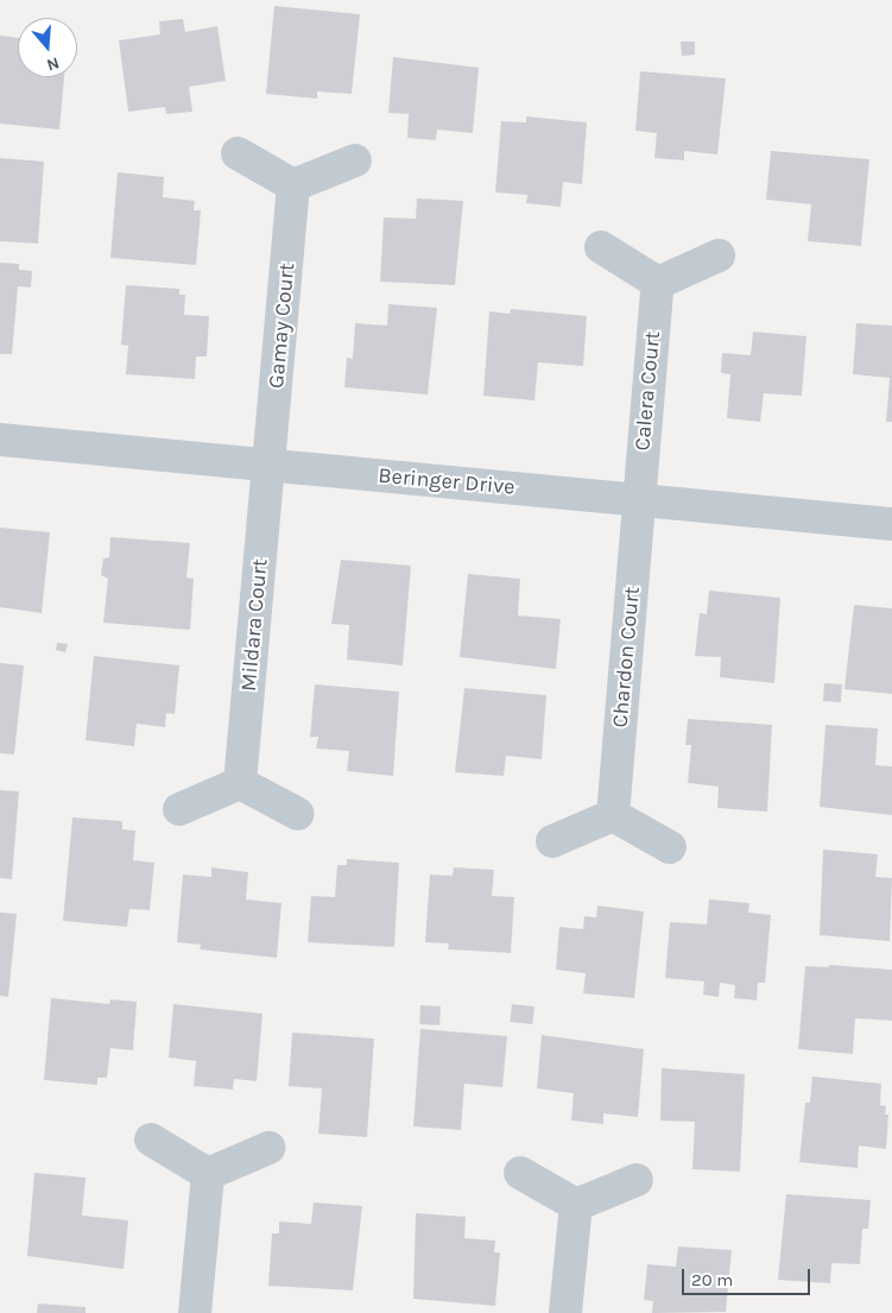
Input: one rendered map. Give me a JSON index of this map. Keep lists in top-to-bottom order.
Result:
{
  "streets": {
    "street": [
      "Gamay Court",
      "Calera Court",
      "Beringer Drive",
      "Mildara Court",
      "Chardon Court"
    ]
  },
  "crossings": [
    ["Gamay Court", "Beringer Drive"],
    ["Gamay Court", "Mildara Court"],
    ["Calera Court", "Beringer Drive"],
    ["Calera Court", "Chardon Court"],
    ["Beringer Drive", "Mildara Court"],
    ["Beringer Drive", "Chardon Court"]
  ],
  "scale_bar": "20 m",
  "north": "bottom"
}
